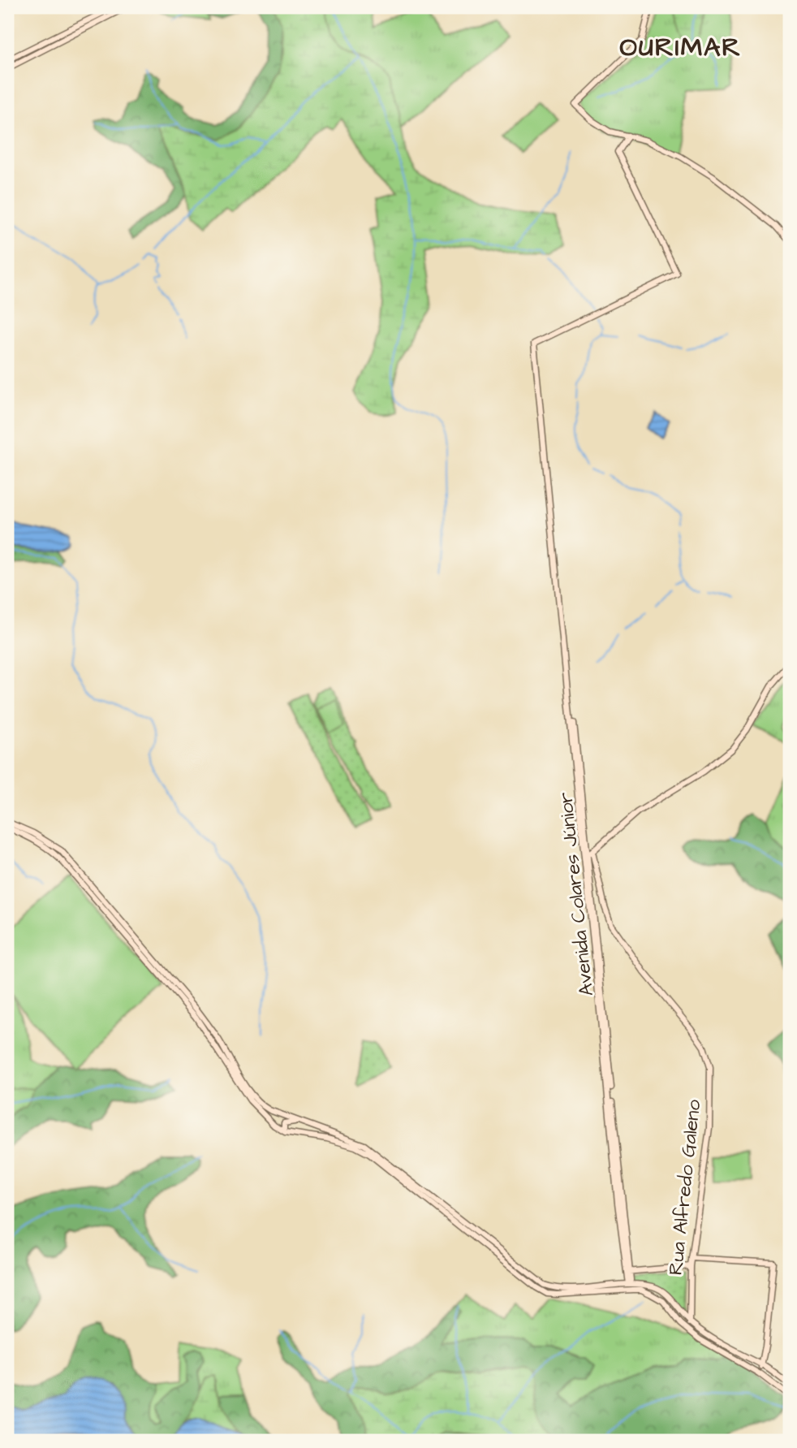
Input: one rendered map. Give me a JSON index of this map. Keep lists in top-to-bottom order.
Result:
{
  "streets": {
    "street": ["Avenida Colares Júnior", "Rua Alfredo Galeno"]
  },
  "crossings": [
    ["Avenida Colares Júnior", "Rua Alfredo Galeno"]
  ],
  "districts": ["OURIMAR"]
}
